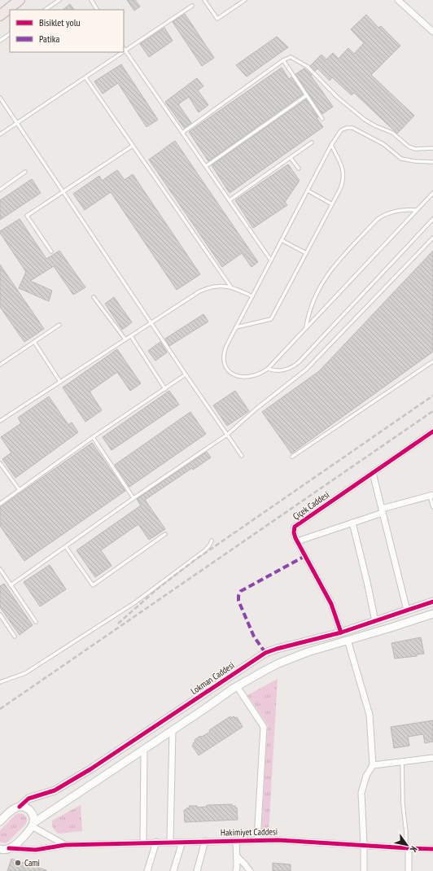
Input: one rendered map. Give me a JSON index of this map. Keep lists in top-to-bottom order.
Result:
{
  "streets": {
    "street": ["Çiçek Caddesi", "Lokman Caddesi", "Hakimiyet Caddesi"]
  },
  "crossings": [
    ["Çiçek Caddesi", "Lokman Caddesi"]
  ],
  "places": ["Cami"],
  "legend": ["Bisiklet yolu", "Patika"],
  "north": "bottom right"
}
